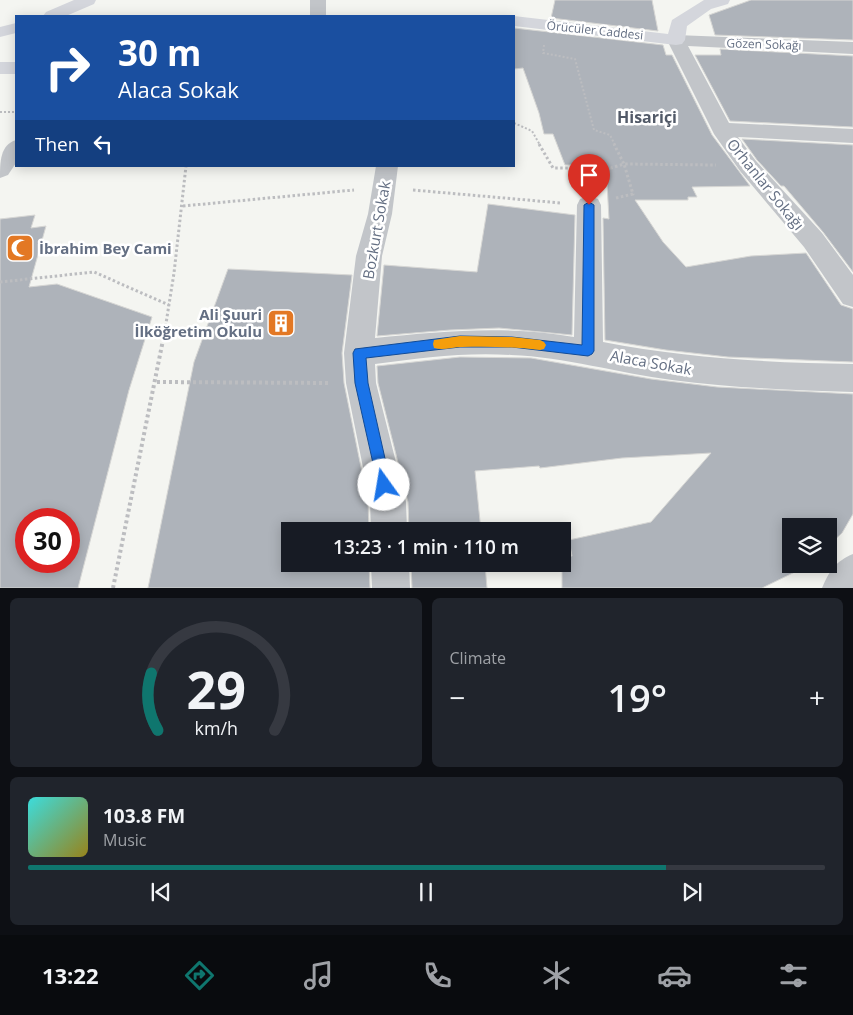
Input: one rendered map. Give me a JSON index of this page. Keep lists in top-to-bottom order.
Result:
{
  "streets": {
    "main road": ["Örücüler Caddesi"],
    "street": [
      "Gözen Sokağı",
      "Orhanlar Sokağı",
      "Bozkurt Sokak",
      "Alaca Sokak"
    ]
  },
  "crossings": [
    ["Örücüler Caddesi", "Gözen Sokağı"],
    ["Örücüler Caddesi", "Orhanlar Sokağı"],
    ["Gözen Sokağı", "Orhanlar Sokağı"],
    ["Bozkurt Sokak", "Alaca Sokak"]
  ],
  "districts": ["Hisariçi"],
  "places": {
    "mosque": ["İbrahim Bey Cami"],
    "building": ["Ali Şuuri İlköğretim Okulu"]
  },
  "page": {
    "turn": ["30 m", "Alaca Sokak"],
    "then": "Then",
    "limit": "30",
    "trip": "13:23 · 1 min · 110 m",
    "tile": "Climate",
    "heat": ["−", "19°", "+"],
    "song": ["103.8 FM", "Music"],
    "tabs": "13:22",
    "gauge": ["29", "km/h"]
  }
}
